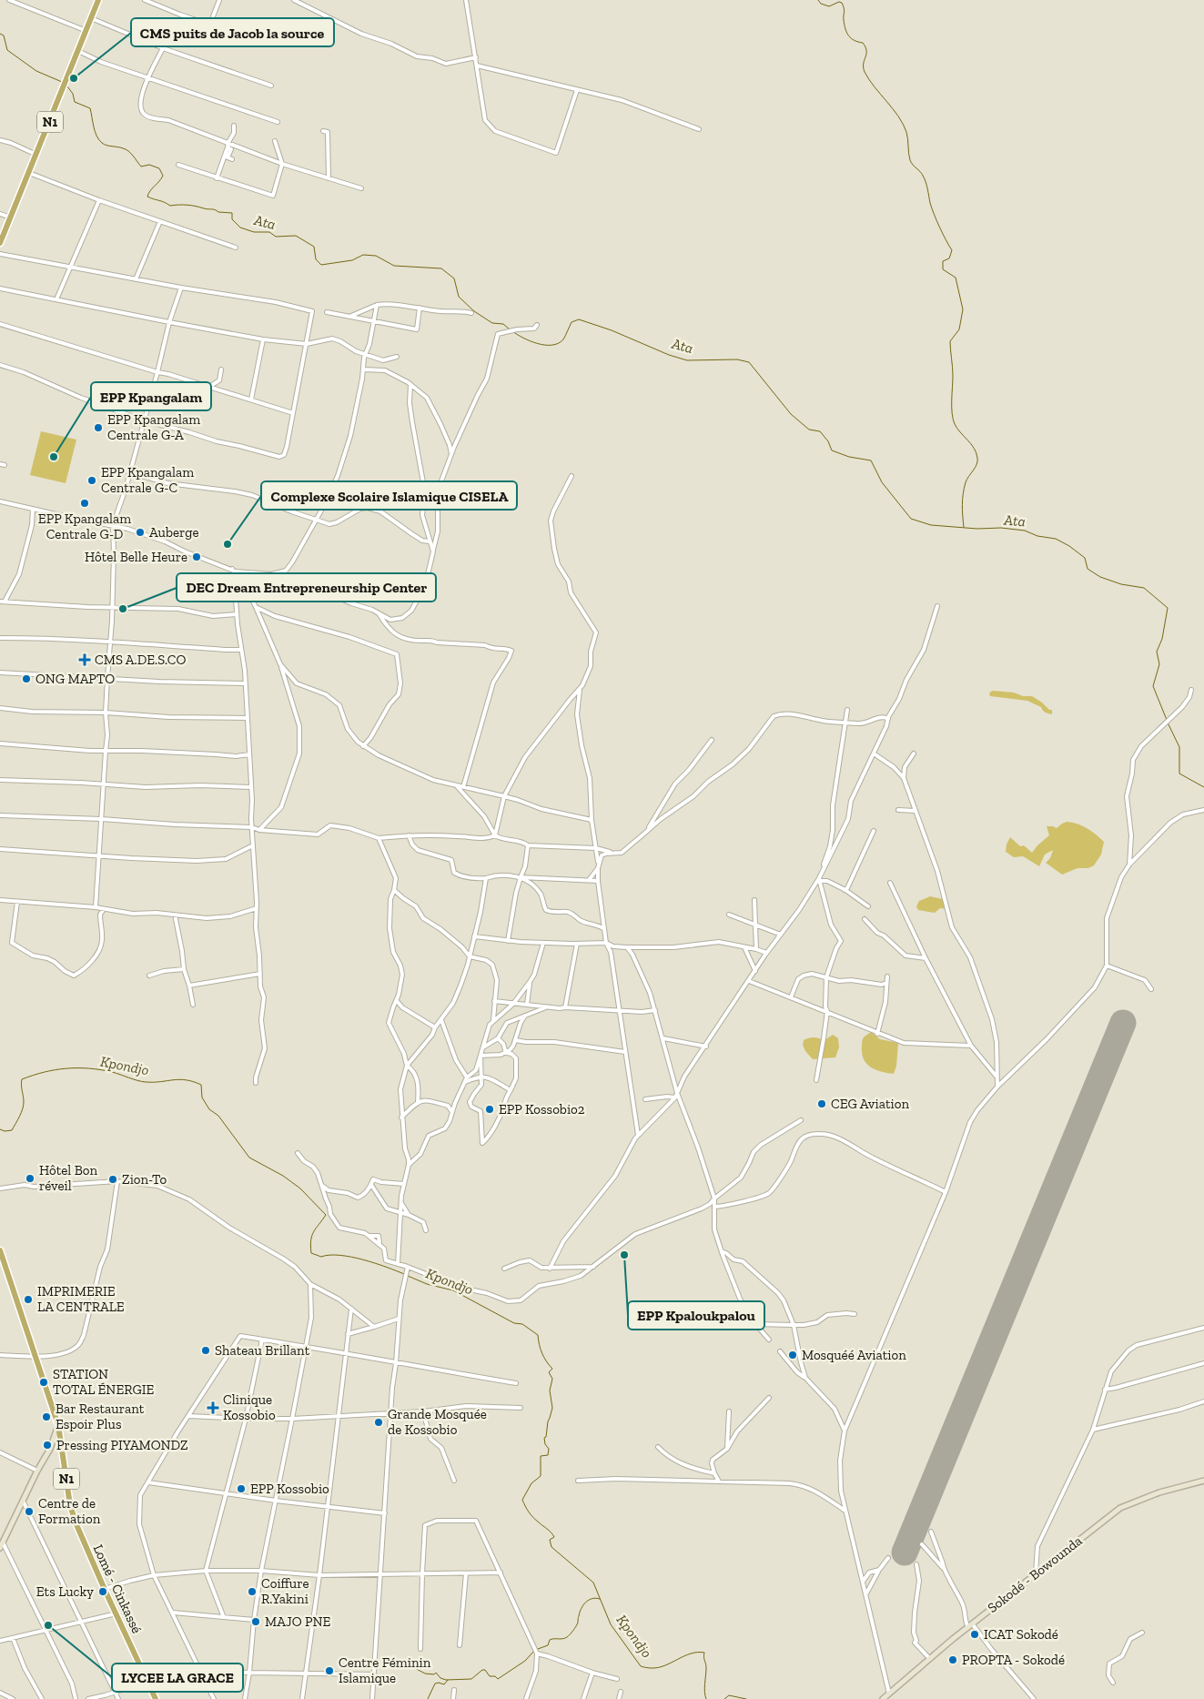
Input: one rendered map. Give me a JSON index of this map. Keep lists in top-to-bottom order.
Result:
{
  "streets": {
    "highway": ["N1", "Lomé - Cinkassé"],
    "main road": ["Sokodé - Bowounda"]
  },
  "water": ["Ata", "Kpondjo"],
  "places": {
    "other": [
      "CMS puits de Jacob la source",
      "EPP Kpangalam Centrale G-A",
      "EPP Kpangalam",
      "EPP Kpangalam Centrale G-C",
      "EPP Kpangalam Centrale G-D",
      "Auberge",
      "Complexe Scolaire Islamique CISELA",
      "Hôtel Belle Heure",
      "DEC Dream Entrepreneurship Center",
      "ONG MAPTO",
      "CEG Aviation",
      "EPP Kossobio2",
      "Hôtel Bon réveil",
      "Zion-To",
      "EPP Kpaloukpalou",
      "IMPRIMERIE LA CENTRALE",
      "Shateau Brillant",
      "Mosquéé Aviation",
      "STATION TOTAL ÉNERGIE",
      "Bar Restaurant Espoir Plus",
      "Grande Mosquée de Kossobio",
      "Pressing PIYAMONDZ",
      "EPP Kossobio",
      "Centre de Formation",
      "Ets Lucky",
      "Coiffure R.Yakini",
      "MAJO PNE",
      "LYCEE LA GRACE",
      "ICAT Sokodé",
      "PROPTA - Sokodé",
      "Centre Féminin Islamique"
    ],
    "health": ["CMS A.DE.S.CO", "Clinique Kossobio"]
  }
}
